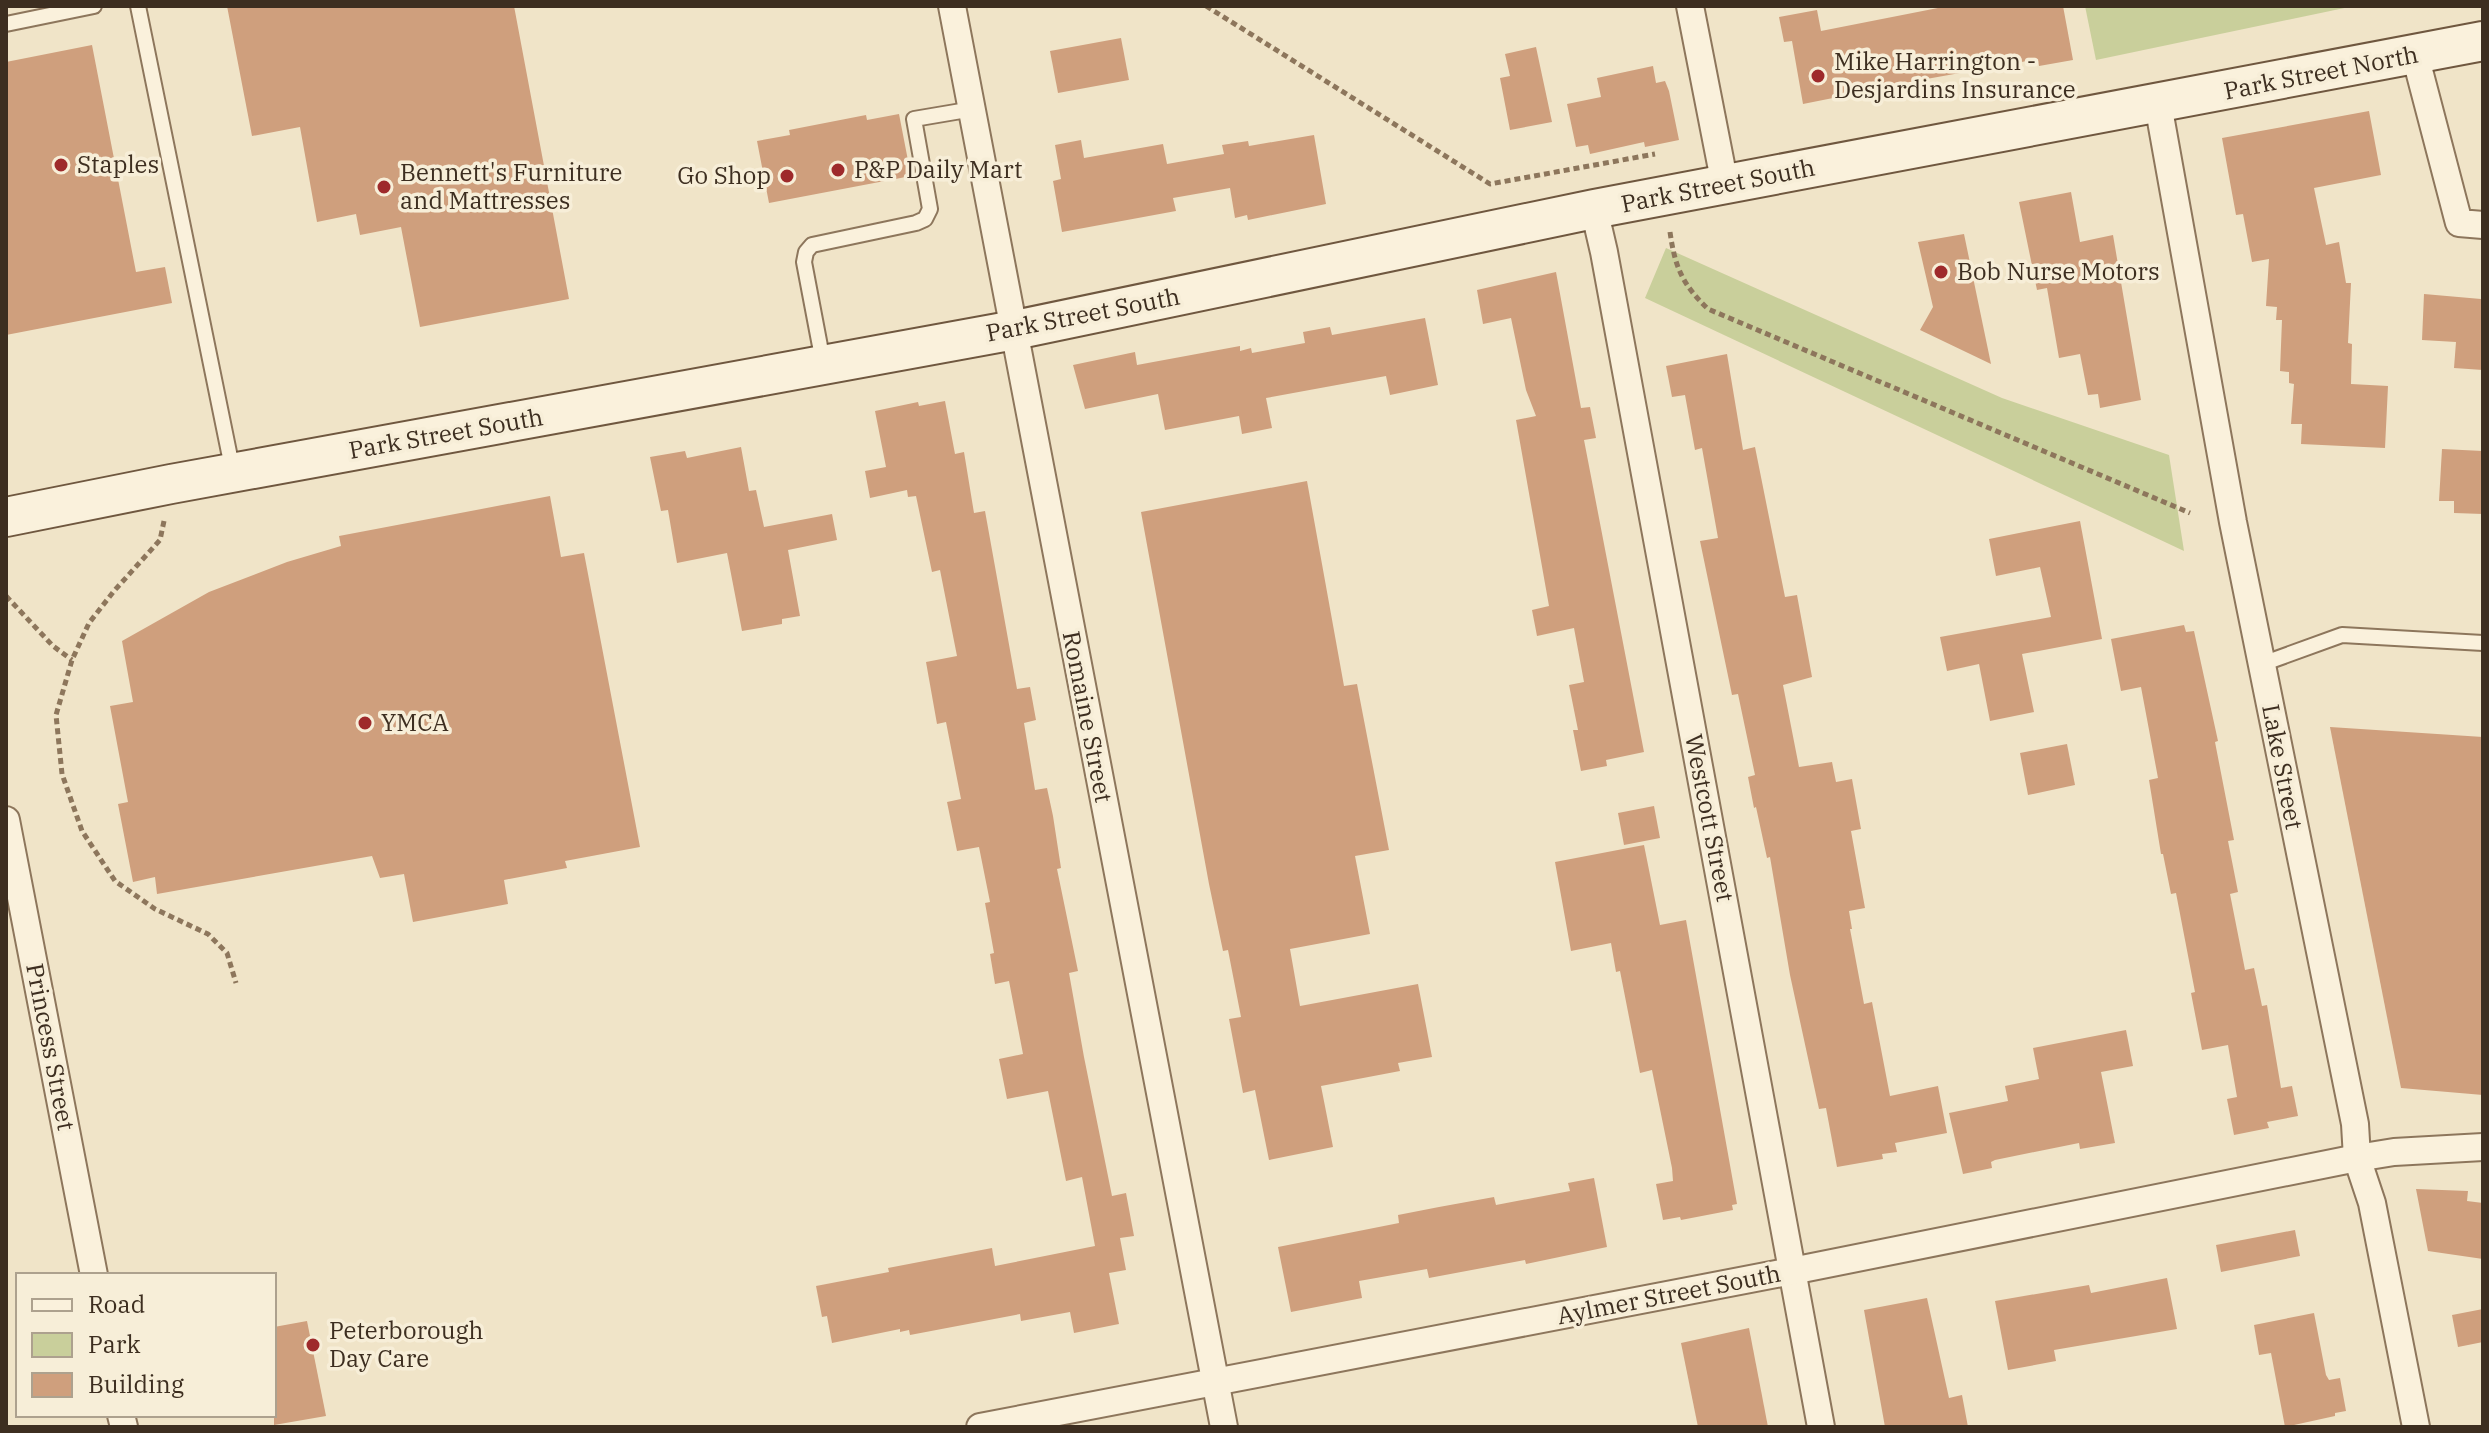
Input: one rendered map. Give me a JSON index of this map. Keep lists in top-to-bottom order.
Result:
{
  "streets": {
    "main road": ["Park Street North", "Park Street South"],
    "street": [
      "Romaine Street",
      "Lake Street",
      "Westcott Street",
      "Princess Street",
      "Aylmer Street South"
    ]
  },
  "crossings": [
    ["Park Street North", "Park Street South"],
    ["Park Street North", "Lake Street"],
    ["Park Street South", "Romaine Street"],
    ["Park Street South", "Lake Street"],
    ["Park Street South", "Westcott Street"],
    ["Romaine Street", "Aylmer Street South"],
    ["Lake Street", "Aylmer Street South"],
    ["Westcott Street", "Aylmer Street South"]
  ],
  "places": [
    "Mike Harrington - Desjardins Insurance",
    "Staples",
    "P&P Daily Mart",
    "Go Shop",
    "Bennett's Furniture and Mattresses",
    "Bob Nurse Motors",
    "YMCA",
    "Peterborough Day Care"
  ],
  "legend": ["Road", "Park", "Building"]
}
